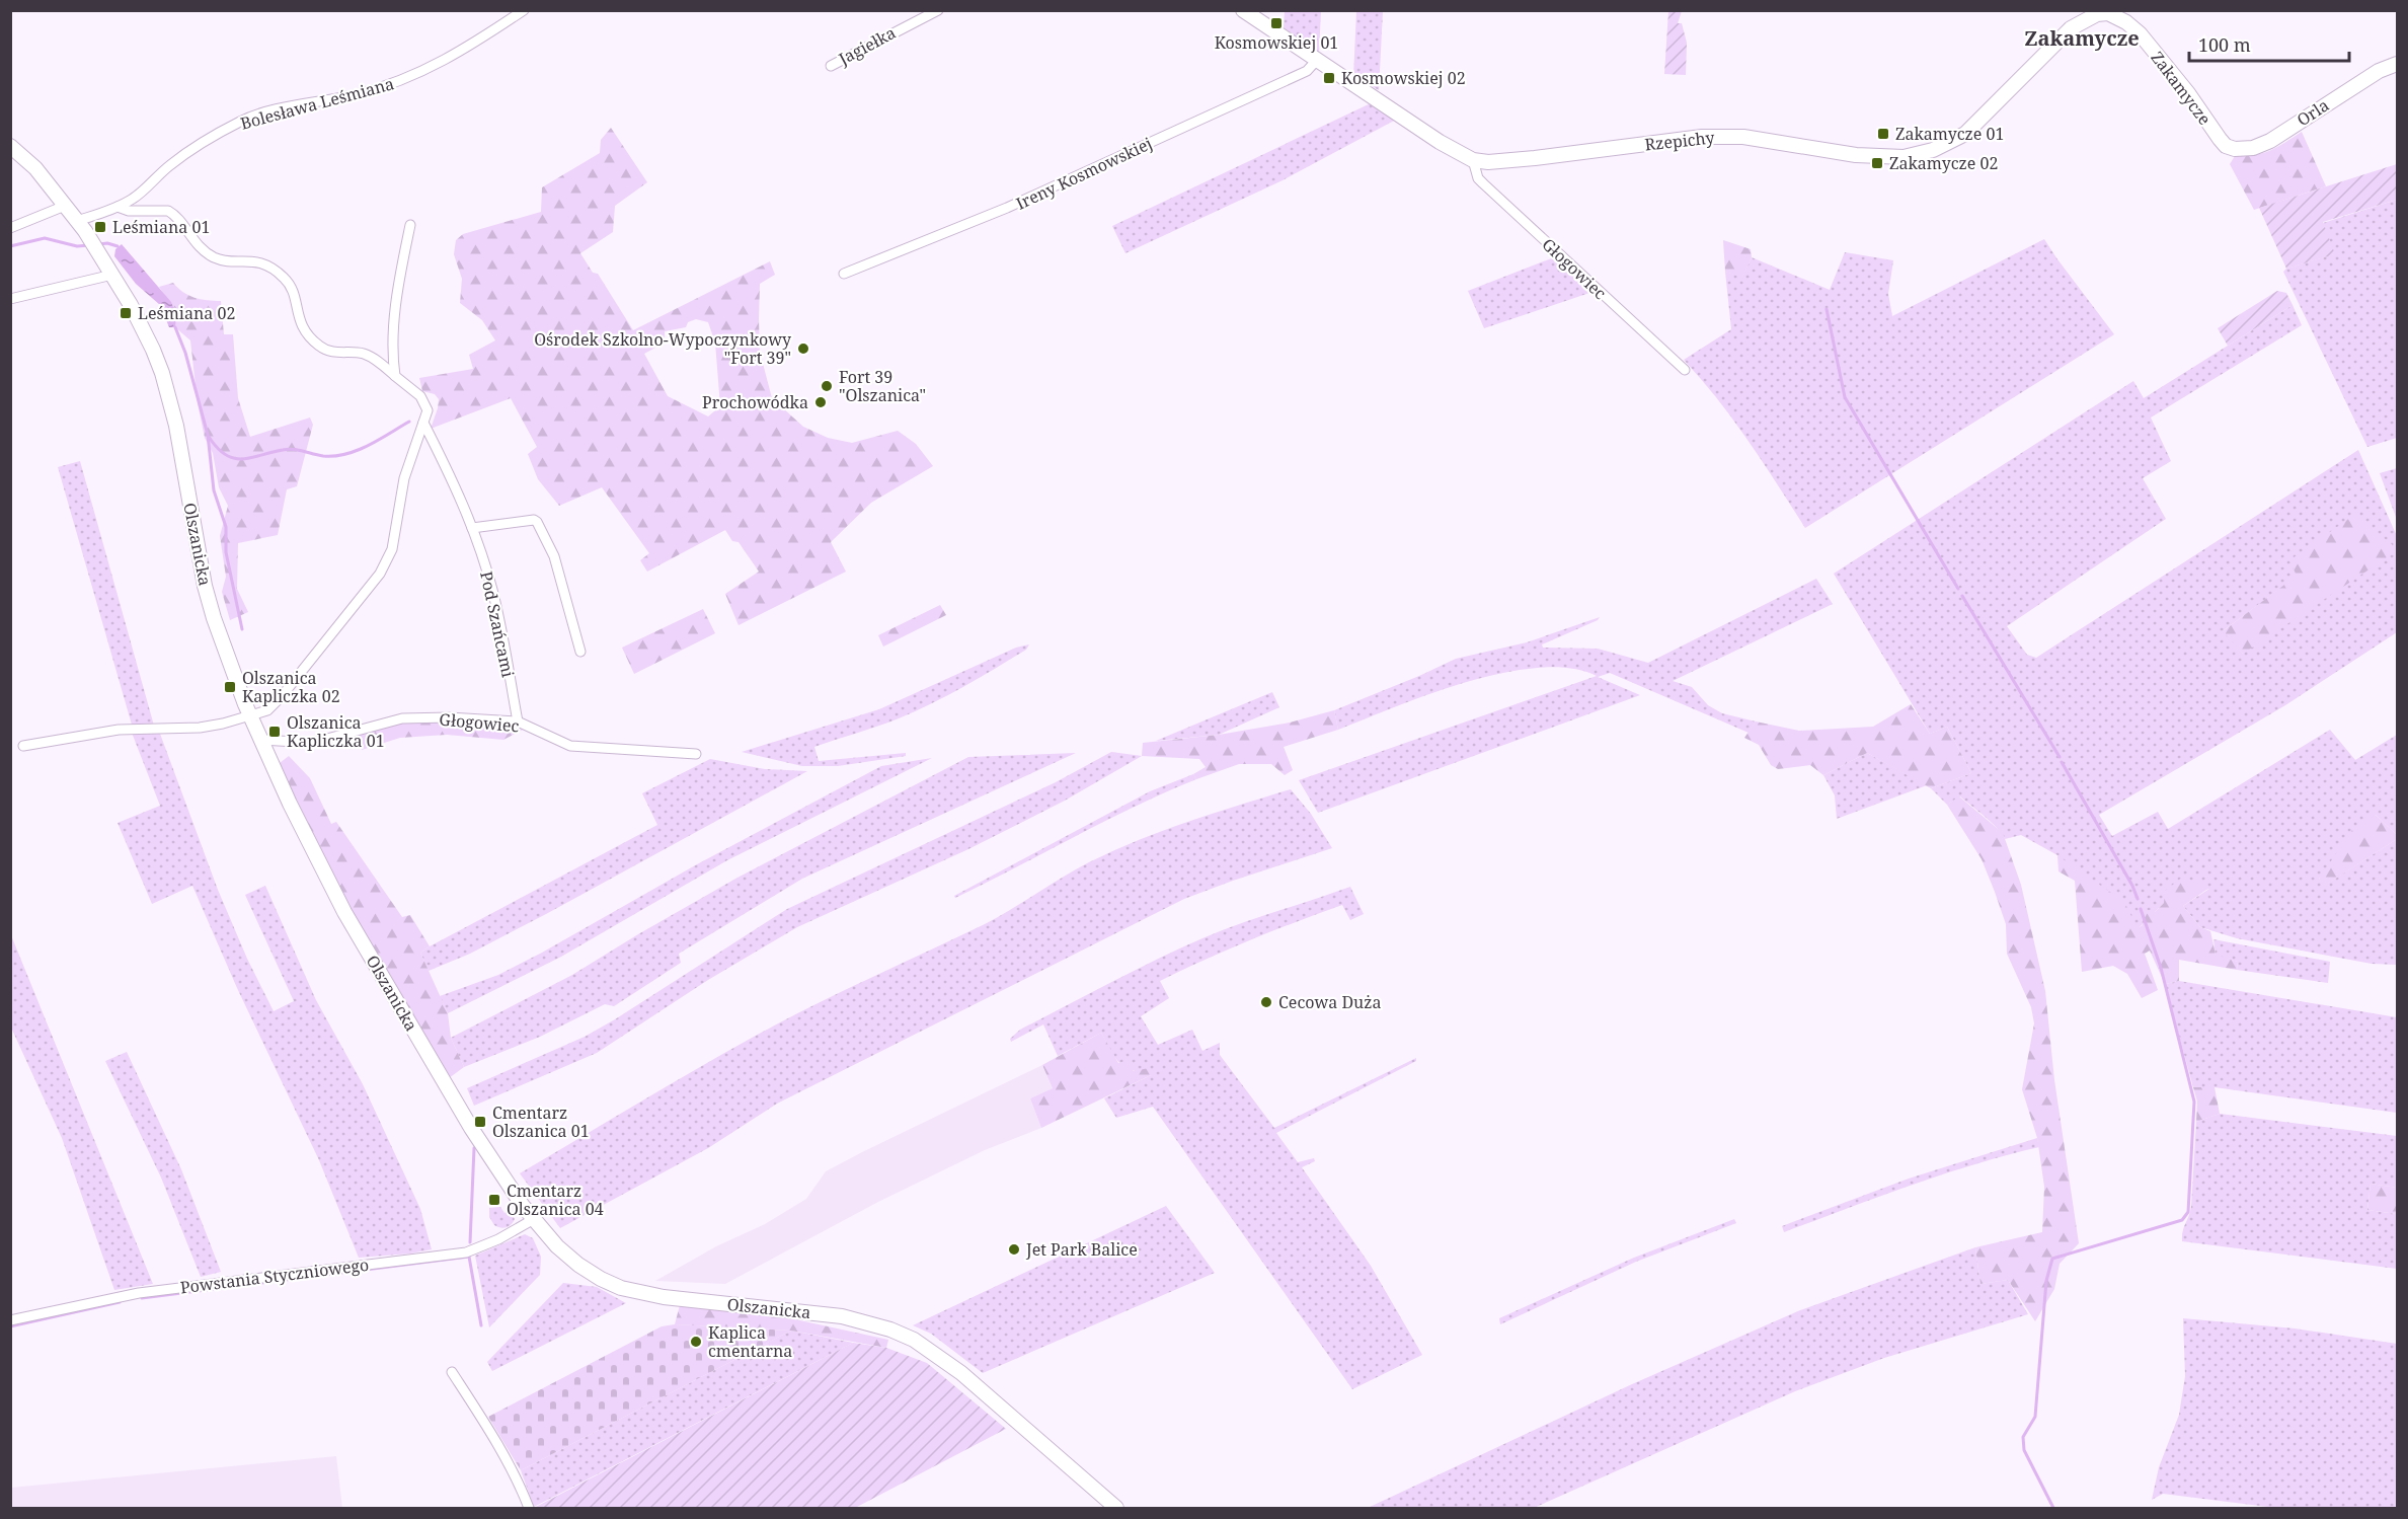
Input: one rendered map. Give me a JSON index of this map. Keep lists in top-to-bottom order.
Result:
{
  "streets": {
    "street": [
      "Jagiełka",
      "Zakamycze",
      "Bolesława Leśmiana",
      "Orla",
      "Rzepichy",
      "Ireny Kosmowskiej",
      "Głogowiec",
      "Olszanicka",
      "Pod Szańcami",
      "Powstania Styczniowego"
    ]
  },
  "crossings": [
    ["Zakamycze", "Orla"],
    ["Zakamycze", "Rzepichy"],
    ["Rzepichy", "Ireny Kosmowskiej"],
    ["Rzepichy", "Głogowiec"],
    ["Głogowiec", "Olszanicka"],
    ["Głogowiec", "Pod Szańcami"],
    ["Olszanicka", "Powstania Styczniowego"]
  ],
  "districts": ["Zakamycze"],
  "places": {
    "transit": [
      "Kosmowskiej 01",
      "Kosmowskiej 02",
      "Zakamycze 01",
      "Zakamycze 02",
      "Leśmiana 01",
      "Leśmiana 02",
      "Olszanica Kapliczka 02",
      "Olszanica Kapliczka 01",
      "Cmentarz Olszanica 01",
      "Cmentarz Olszanica 04"
    ],
    "other": [
      "Ośrodek Szkolno-Wypoczynkowy \"Fort 39\"",
      "Fort 39 \"Olszanica\"",
      "Prochowódka",
      "Cecowa Duża",
      "Jet Park Balice",
      "Kaplica cmentarna"
    ]
  },
  "scale_bar": "100 m"
}
